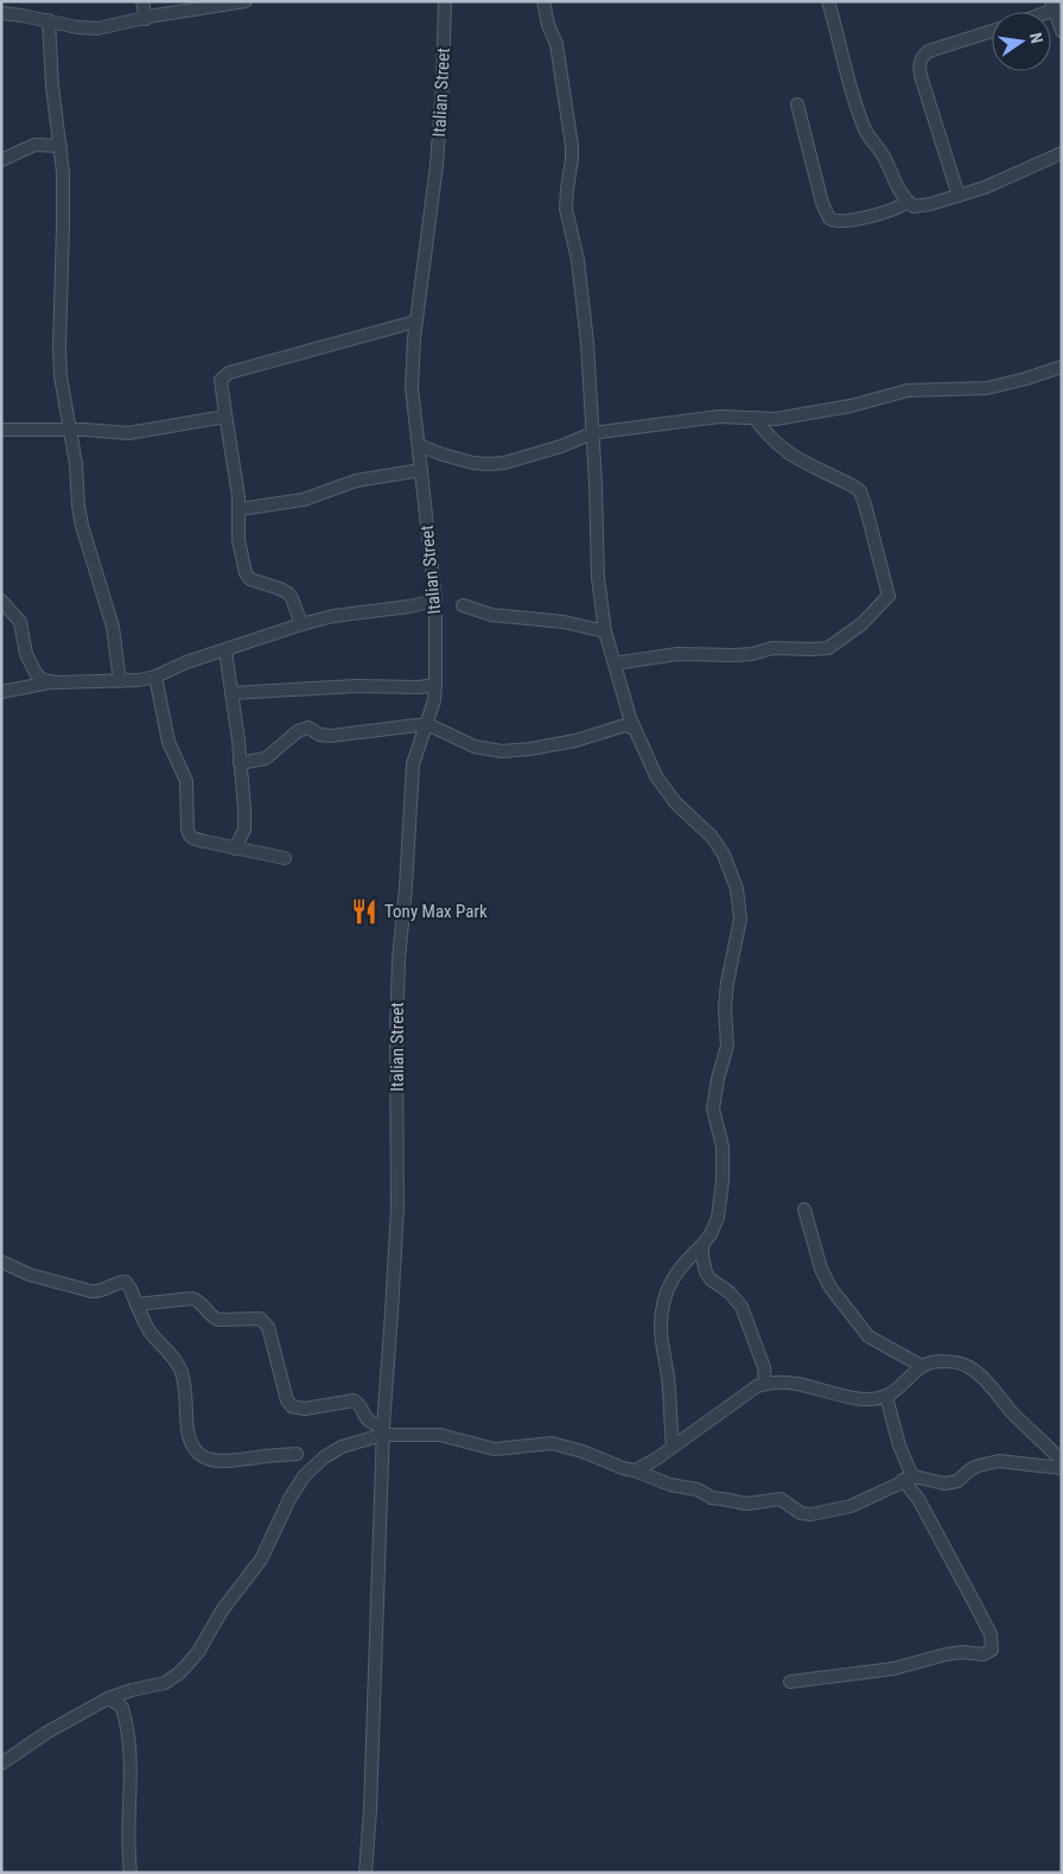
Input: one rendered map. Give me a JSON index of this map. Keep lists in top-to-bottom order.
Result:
{
  "streets": {
    "street": ["Italian Street"]
  },
  "places": {
    "restaurant": ["Tony Max Park"]
  },
  "north": "right"
}
